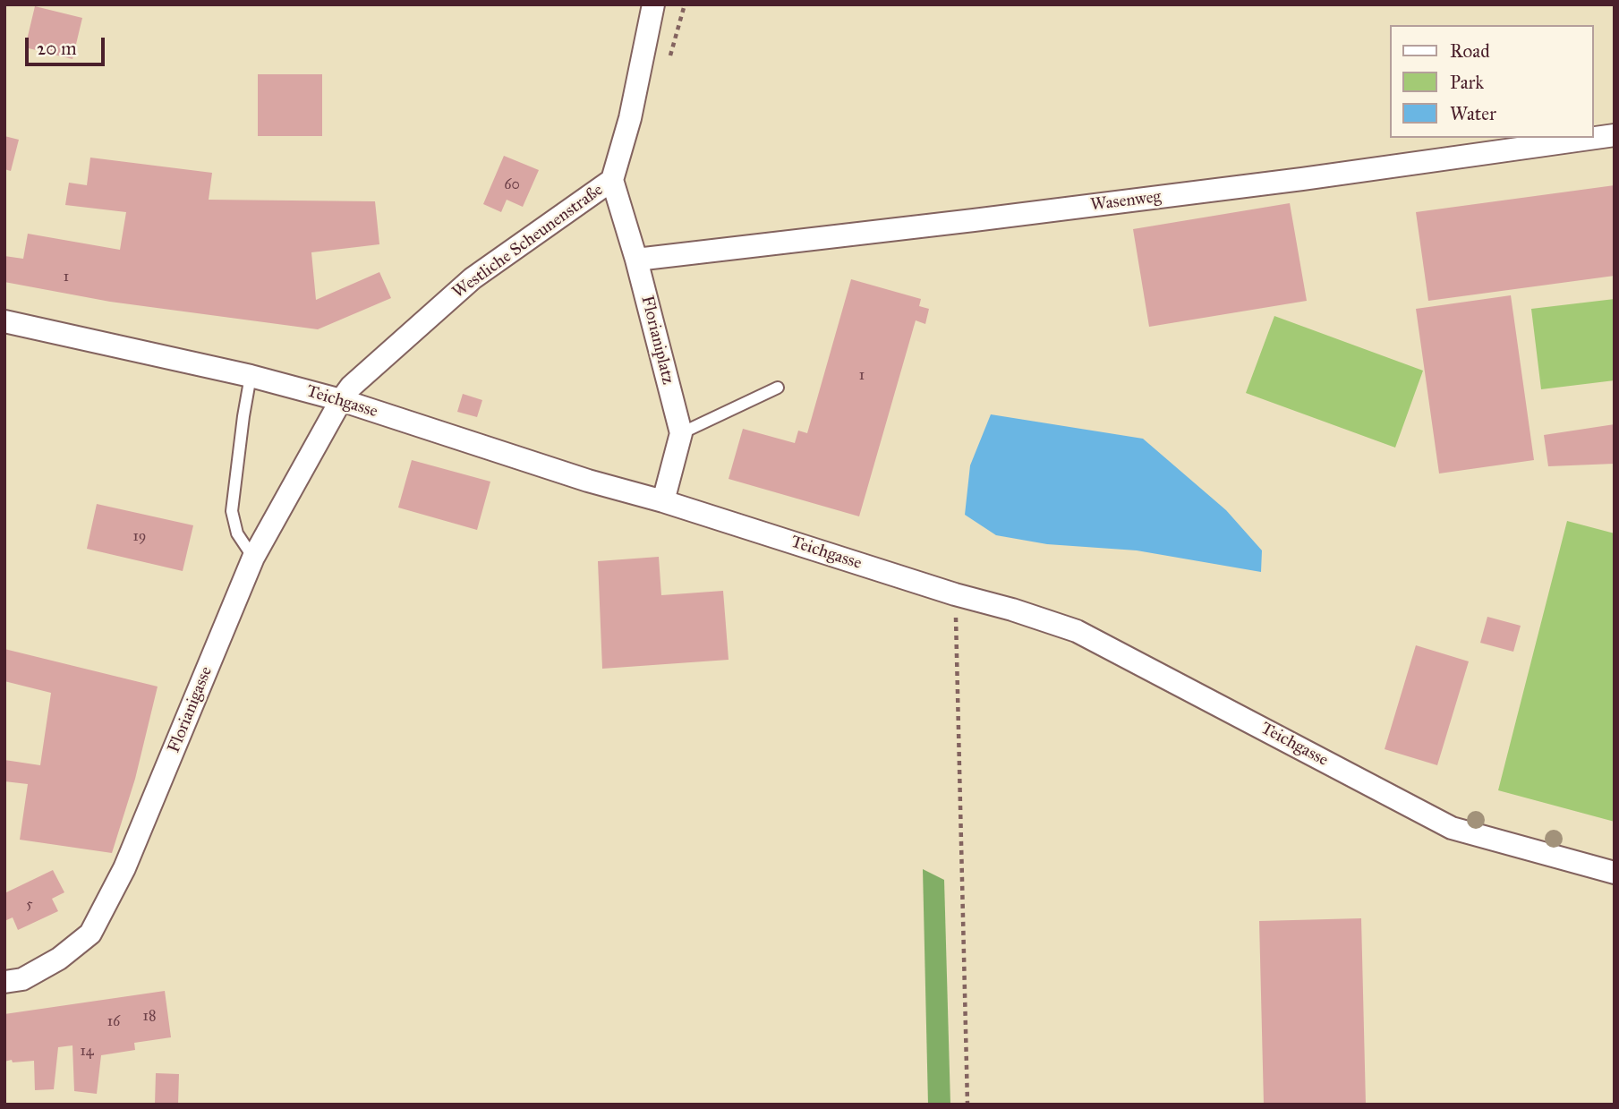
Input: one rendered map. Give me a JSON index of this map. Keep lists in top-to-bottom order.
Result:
{
  "streets": {
    "street": [
      "Wasenweg",
      "Westliche Scheunenstraße",
      "Florianiplatz",
      "Teichgasse",
      "Florianigasse"
    ]
  },
  "crossings": [
    ["Wasenweg", "Florianiplatz"],
    ["Westliche Scheunenstraße", "Florianiplatz"],
    ["Westliche Scheunenstraße", "Teichgasse"],
    ["Westliche Scheunenstraße", "Florianigasse"],
    ["Florianiplatz", "Teichgasse"],
    ["Teichgasse", "Florianigasse"]
  ],
  "house_numbers": [
    "60",
    "1",
    "1",
    "19",
    "5",
    "18",
    "16",
    "14"
  ],
  "legend": ["Road", "Park", "Water"],
  "scale_bar": "20 m"
}
